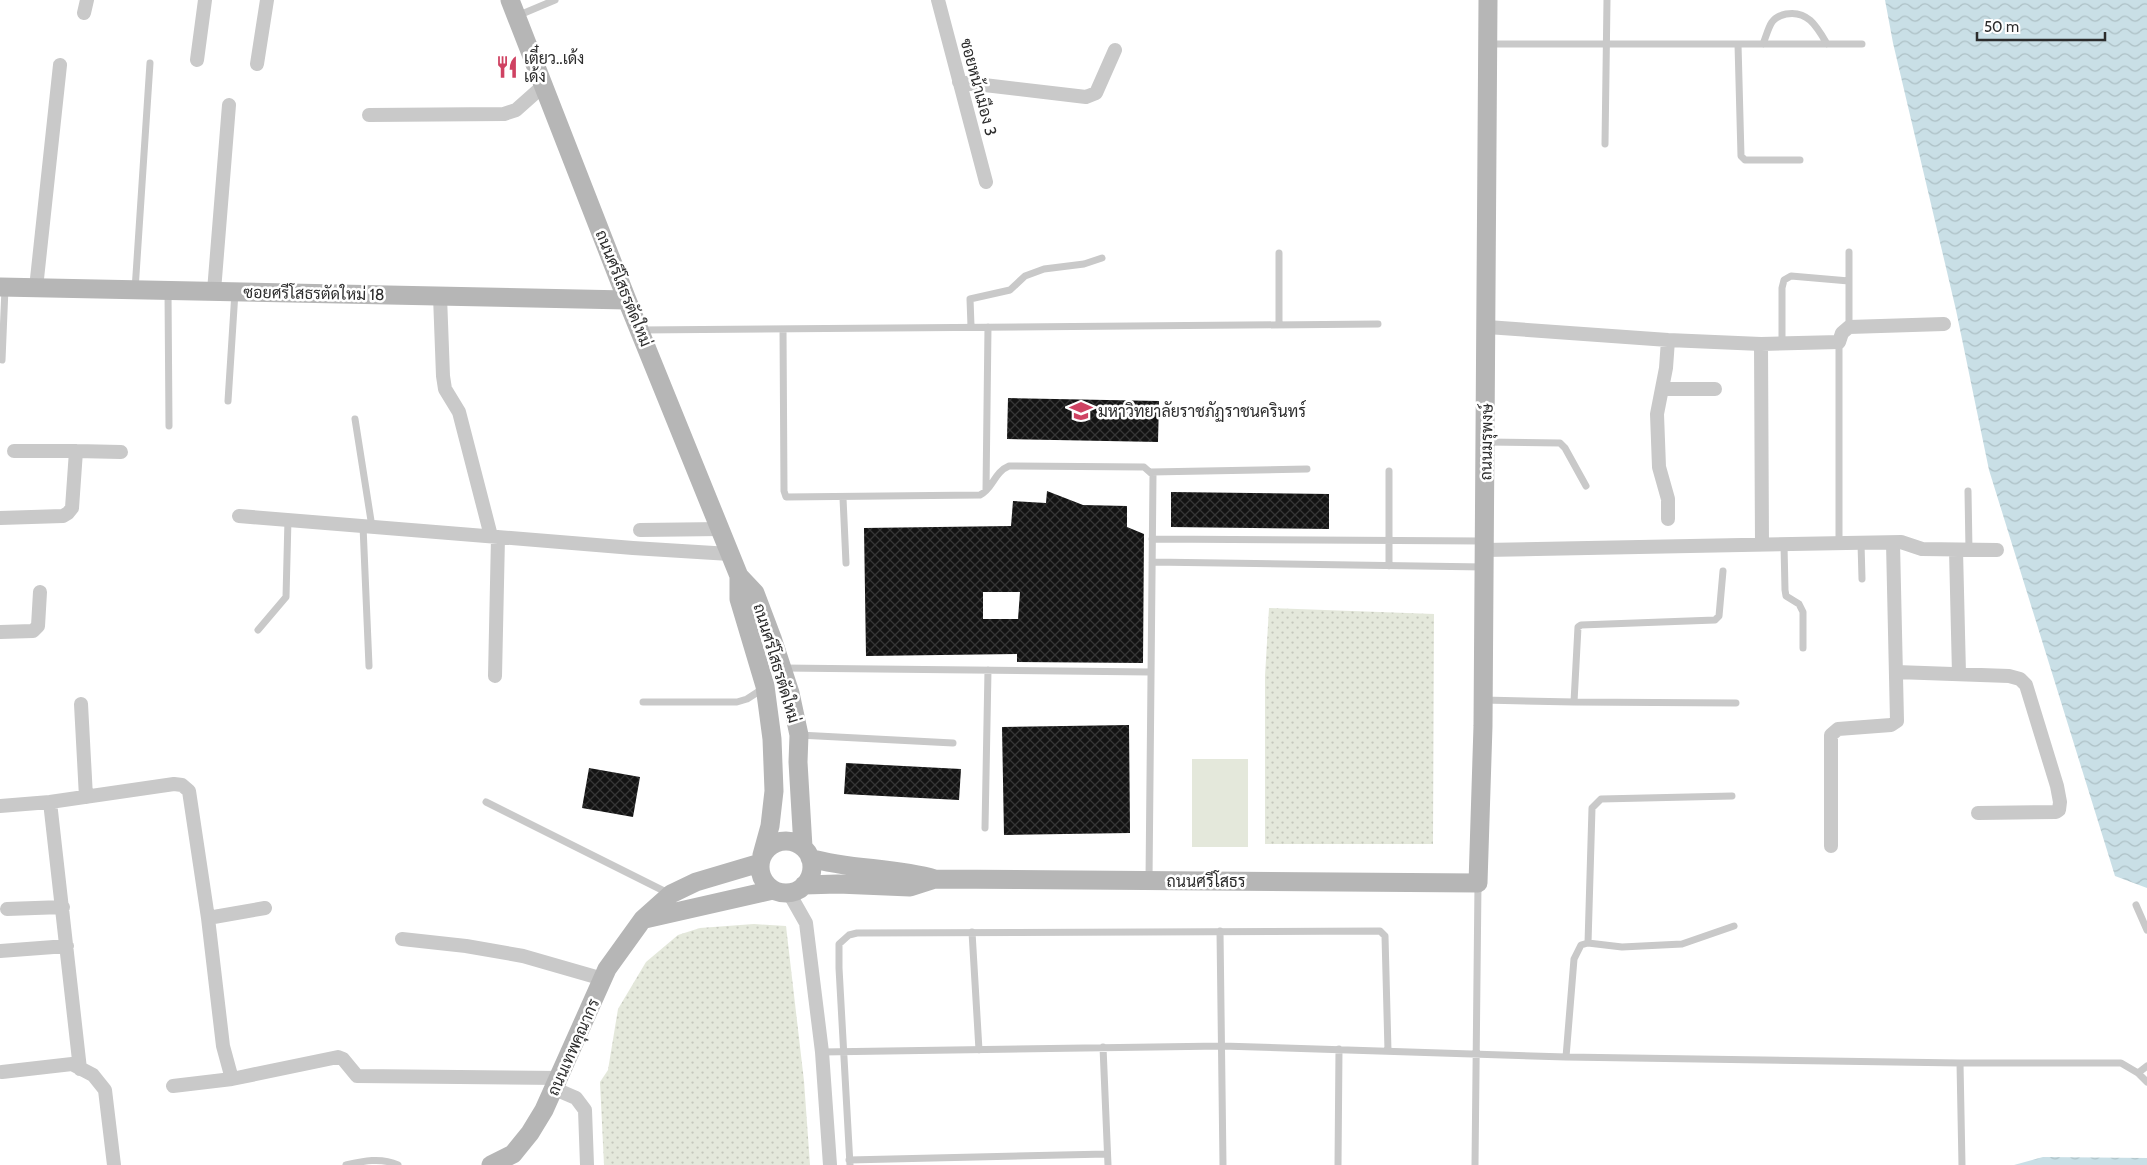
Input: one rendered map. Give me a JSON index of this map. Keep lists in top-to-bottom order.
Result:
{
  "streets": {
    "main road": [
      "ถนนศรีโสธรตัดใหม่",
      "ซอยศรีโสธรตัดใหม่ 18",
      "ถนนมรุพงษ์",
      "ถนนศรีโสธร",
      "ถนนเทพคุณากร"
    ],
    "street": ["ซอยหน้าเมือง 3"]
  },
  "crossings": [
    ["ถนนศรีโสธรตัดใหม่", "ซอยศรีโสธรตัดใหม่ 18"],
    ["ถนนศรีโสธรตัดใหม่", "ถนนศรีโสธร"],
    ["ถนนศรีโสธรตัดใหม่", "ถนนเทพคุณากร"],
    ["ถนนมรุพงษ์", "ถนนศรีโสธร"],
    ["ถนนศรีโสธร", "ถนนเทพคุณากร"]
  ],
  "places": {
    "restaurant": ["เตี๋ยว..เด้ง เด้ง"],
    "school or university": ["มหาวิทยาลัยราชภัฏราชนครินทร์"]
  },
  "scale_bar": "50 m"
}
